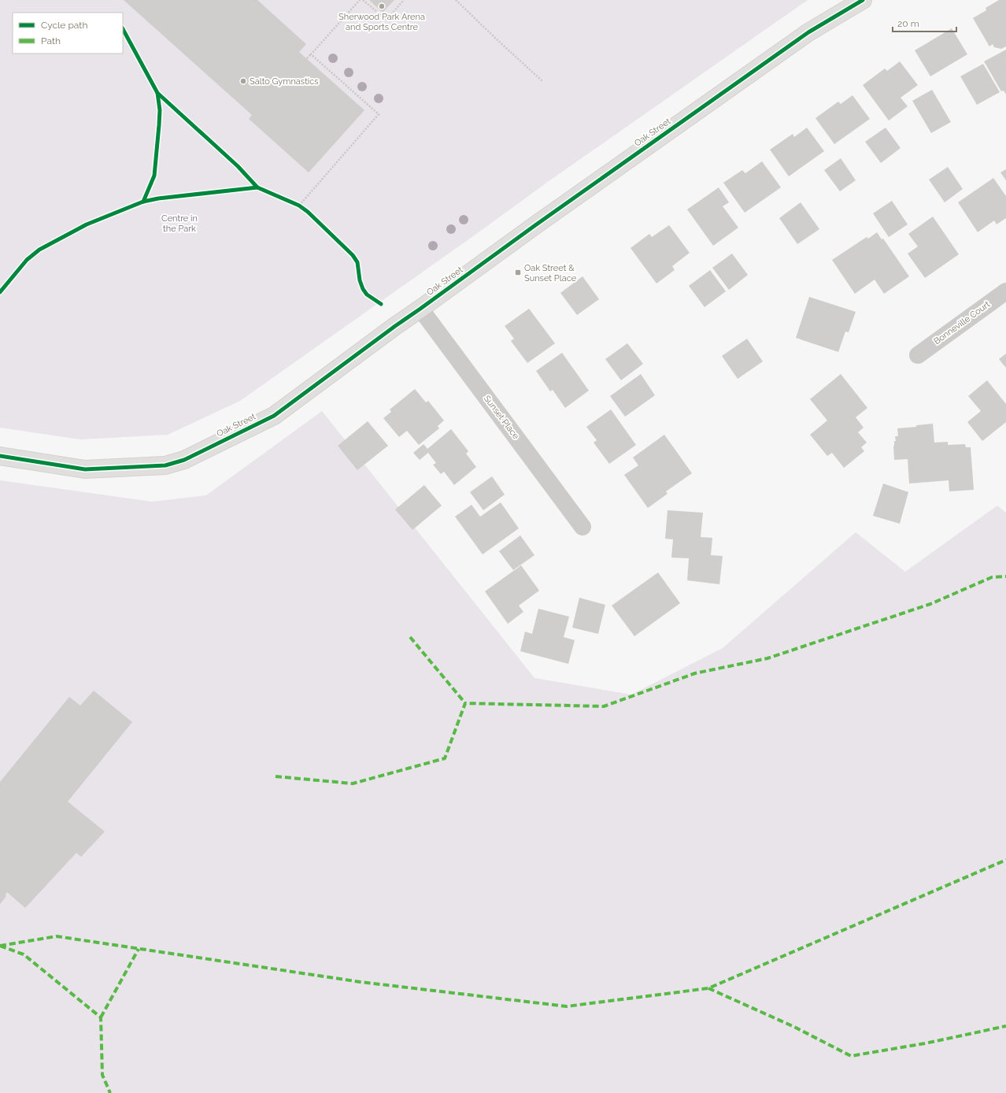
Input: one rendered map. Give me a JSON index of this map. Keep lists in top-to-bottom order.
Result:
{
  "streets": {
    "street": ["Oak Street", "Bonneville Court", "Sunset Place"]
  },
  "crossings": [
    ["Oak Street", "Sunset Place"]
  ],
  "parks": ["Centre in the Park"],
  "places": {
    "other": ["Sherwood Park Arena and Sports Centre", "Salto Gymnastics"],
    "transit": ["Oak Street & Sunset Place"]
  },
  "legend": ["Cycle path", "Path"],
  "scale_bar": "20 m"
}
